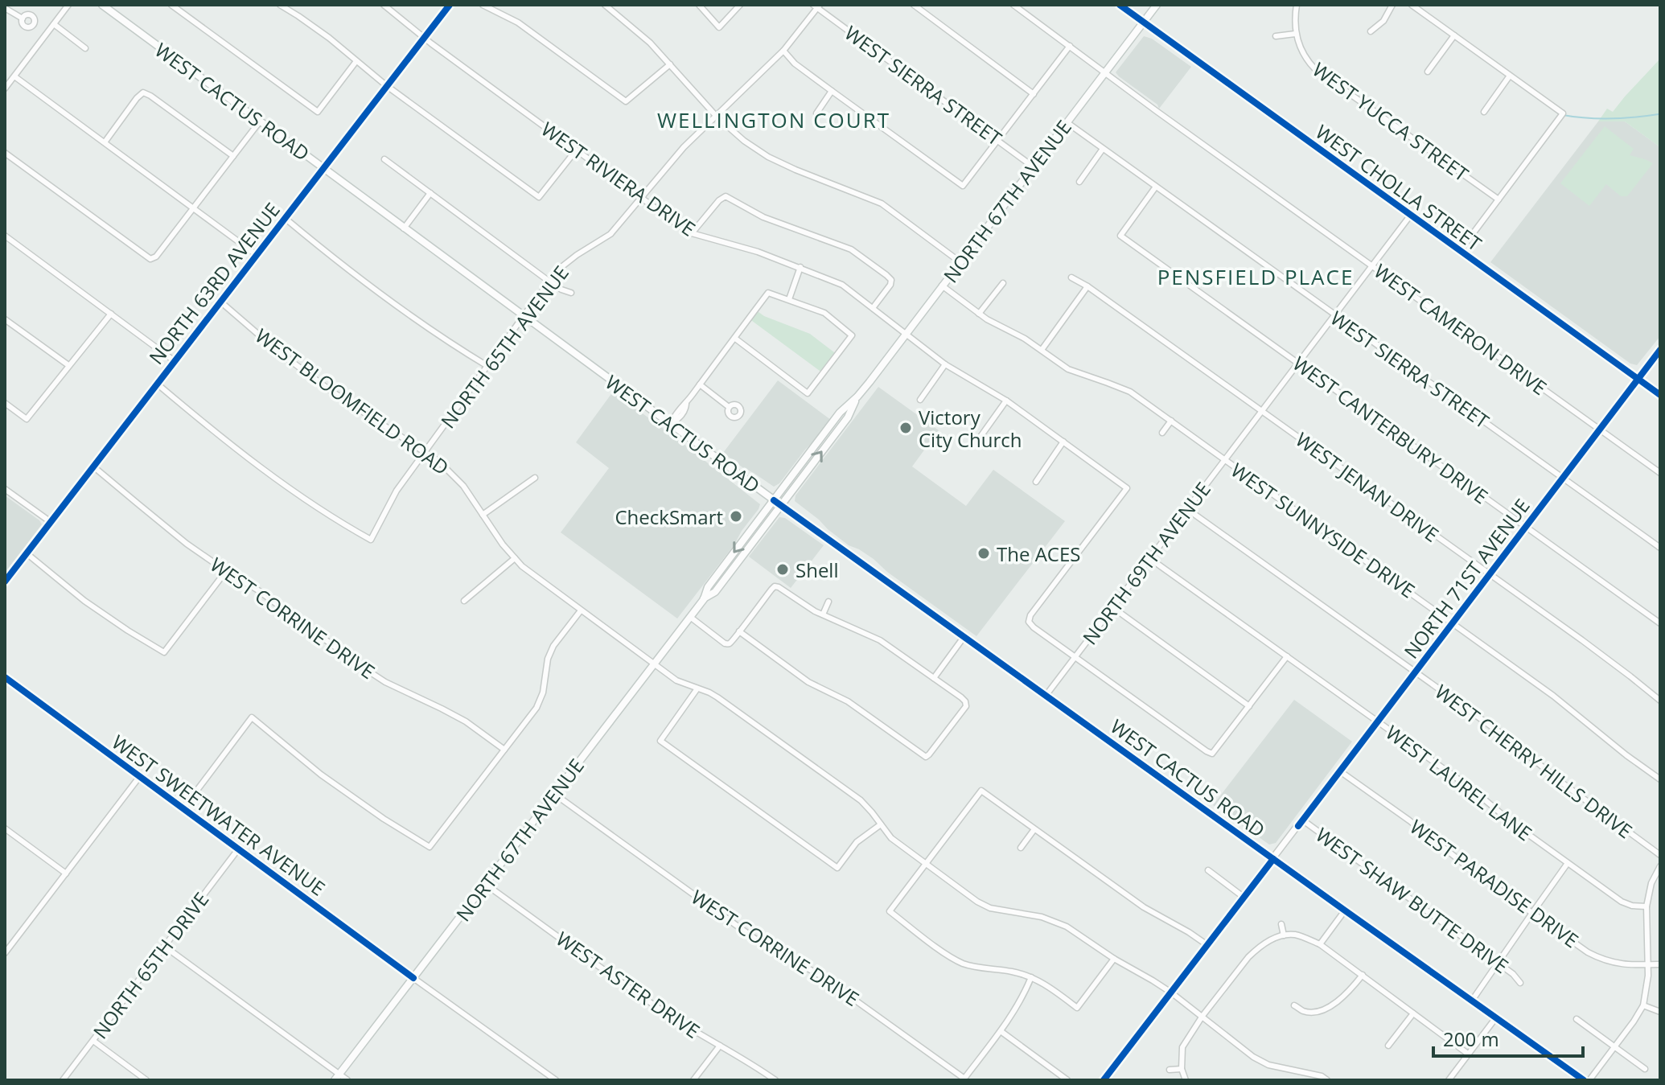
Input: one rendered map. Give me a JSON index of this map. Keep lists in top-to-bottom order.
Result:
{
  "streets": {
    "main road": ["WEST CACTUS ROAD", "NORTH 67TH AVENUE"],
    "street": [
      "WEST SIERRA STREET",
      "WEST YUCCA STREET",
      "WEST RIVIERA DRIVE",
      "WEST CHOLLA STREET",
      "NORTH 63RD AVENUE",
      "WEST CAMERON DRIVE",
      "NORTH 65TH AVENUE",
      "WEST BLOOMFIELD ROAD",
      "WEST CANTERBURY DRIVE",
      "WEST JENAN DRIVE",
      "WEST SUNNYSIDE DRIVE",
      "NORTH 69TH AVENUE",
      "NORTH 71ST AVENUE",
      "WEST CORRINE DRIVE",
      "WEST CHERRY HILLS DRIVE",
      "WEST LAUREL LANE",
      "WEST SWEETWATER AVENUE",
      "WEST PARADISE DRIVE",
      "WEST SHAW BUTTE DRIVE",
      "NORTH 65TH DRIVE",
      "WEST ASTER DRIVE"
    ]
  },
  "crossings": [
    ["WEST SIERRA STREET", "NORTH 67TH AVENUE"],
    ["WEST SIERRA STREET", "NORTH 65TH AVENUE"],
    ["WEST SIERRA STREET", "WEST CANTERBURY DRIVE"],
    ["WEST SIERRA STREET", "NORTH 69TH AVENUE"],
    ["WEST SIERRA STREET", "NORTH 71ST AVENUE"],
    ["WEST CACTUS ROAD", "NORTH 67TH AVENUE"],
    ["WEST CACTUS ROAD", "NORTH 63RD AVENUE"],
    ["WEST CACTUS ROAD", "NORTH 65TH AVENUE"],
    ["WEST CACTUS ROAD", "NORTH 69TH AVENUE"],
    ["WEST CACTUS ROAD", "NORTH 71ST AVENUE"],
    ["WEST RIVIERA DRIVE", "NORTH 67TH AVENUE"],
    ["WEST RIVIERA DRIVE", "NORTH 63RD AVENUE"],
    ["WEST RIVIERA DRIVE", "NORTH 65TH AVENUE"],
    ["WEST CHOLLA STREET", "NORTH 67TH AVENUE"],
    ["WEST CHOLLA STREET", "NORTH 69TH AVENUE"],
    ["WEST CHOLLA STREET", "NORTH 71ST AVENUE"],
    ["NORTH 67TH AVENUE", "WEST CAMERON DRIVE"],
    ["NORTH 67TH AVENUE", "WEST BLOOMFIELD ROAD"],
    ["NORTH 67TH AVENUE", "WEST SUNNYSIDE DRIVE"],
    ["NORTH 67TH AVENUE", "WEST CORRINE DRIVE"],
    ["NORTH 67TH AVENUE", "WEST SWEETWATER AVENUE"],
    ["NORTH 67TH AVENUE", "WEST ASTER DRIVE"],
    ["NORTH 63RD AVENUE", "NORTH 65TH AVENUE"],
    ["NORTH 63RD AVENUE", "WEST BLOOMFIELD ROAD"],
    ["NORTH 63RD AVENUE", "WEST CORRINE DRIVE"],
    ["WEST CAMERON DRIVE", "NORTH 69TH AVENUE"],
    ["WEST CAMERON DRIVE", "NORTH 71ST AVENUE"],
    ["NORTH 65TH AVENUE", "WEST BLOOMFIELD ROAD"],
    ["WEST BLOOMFIELD ROAD", "NORTH 71ST AVENUE"],
    ["WEST CANTERBURY DRIVE", "NORTH 69TH AVENUE"],
    ["WEST CANTERBURY DRIVE", "NORTH 71ST AVENUE"],
    ["WEST JENAN DRIVE", "NORTH 69TH AVENUE"],
    ["WEST JENAN DRIVE", "NORTH 71ST AVENUE"],
    ["WEST SUNNYSIDE DRIVE", "NORTH 69TH AVENUE"],
    ["WEST SUNNYSIDE DRIVE", "NORTH 71ST AVENUE"],
    ["NORTH 69TH AVENUE", "WEST CHERRY HILLS DRIVE"],
    ["NORTH 69TH AVENUE", "WEST LAUREL LANE"],
    ["NORTH 71ST AVENUE", "WEST CHERRY HILLS DRIVE"],
    ["NORTH 71ST AVENUE", "WEST LAUREL LANE"],
    ["NORTH 71ST AVENUE", "WEST PARADISE DRIVE"],
    ["NORTH 71ST AVENUE", "WEST SHAW BUTTE DRIVE"],
    ["WEST SWEETWATER AVENUE", "NORTH 65TH DRIVE"]
  ],
  "districts": ["WELLINGTON COURT", "PENSFIELD PLACE"],
  "places": [
    "Victory City Church",
    "CheckSmart",
    "The ACES",
    "Shell"
  ],
  "scale_bar": "200 m"
}
